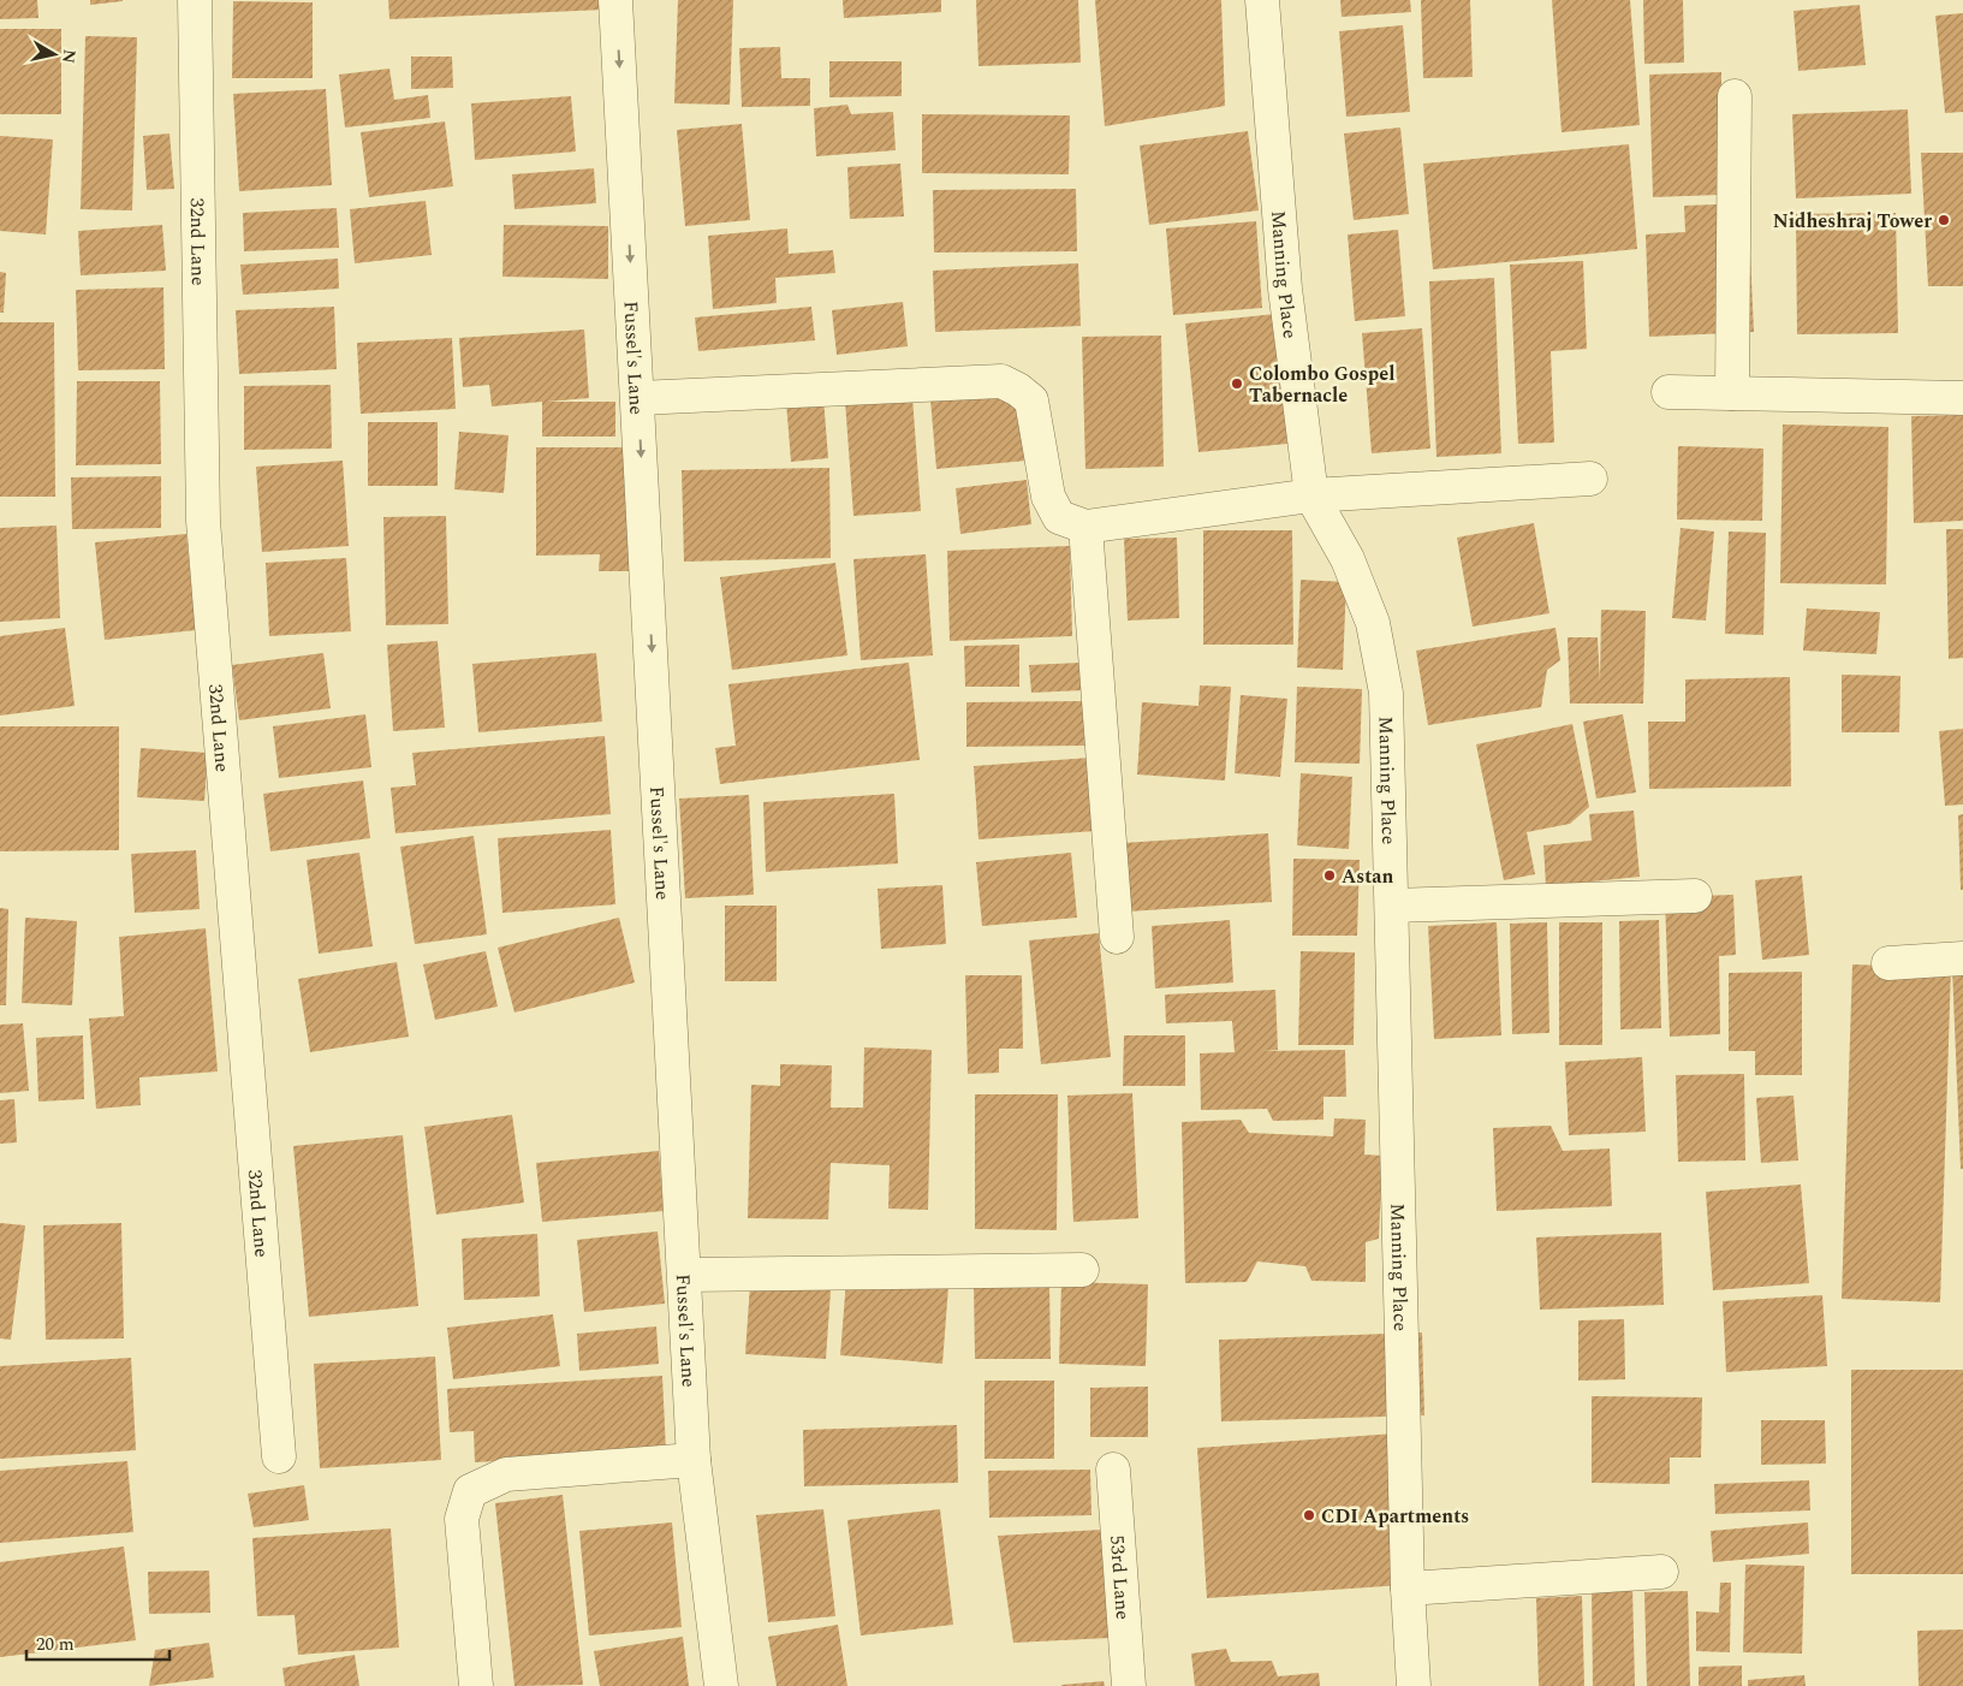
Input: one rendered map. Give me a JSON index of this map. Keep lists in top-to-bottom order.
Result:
{
  "streets": {
    "street": [
      "32nd Lane",
      "Manning Place",
      "Fussel's Lane",
      "53rd Lane"
    ]
  },
  "one_way": ["Fussel's Lane"],
  "places": [
    "Nidheshraj Tower",
    "Colombo Gospel Tabernacle",
    "Astan",
    "CDI Apartments"
  ],
  "scale_bar": "20 m",
  "north": "right"
}
